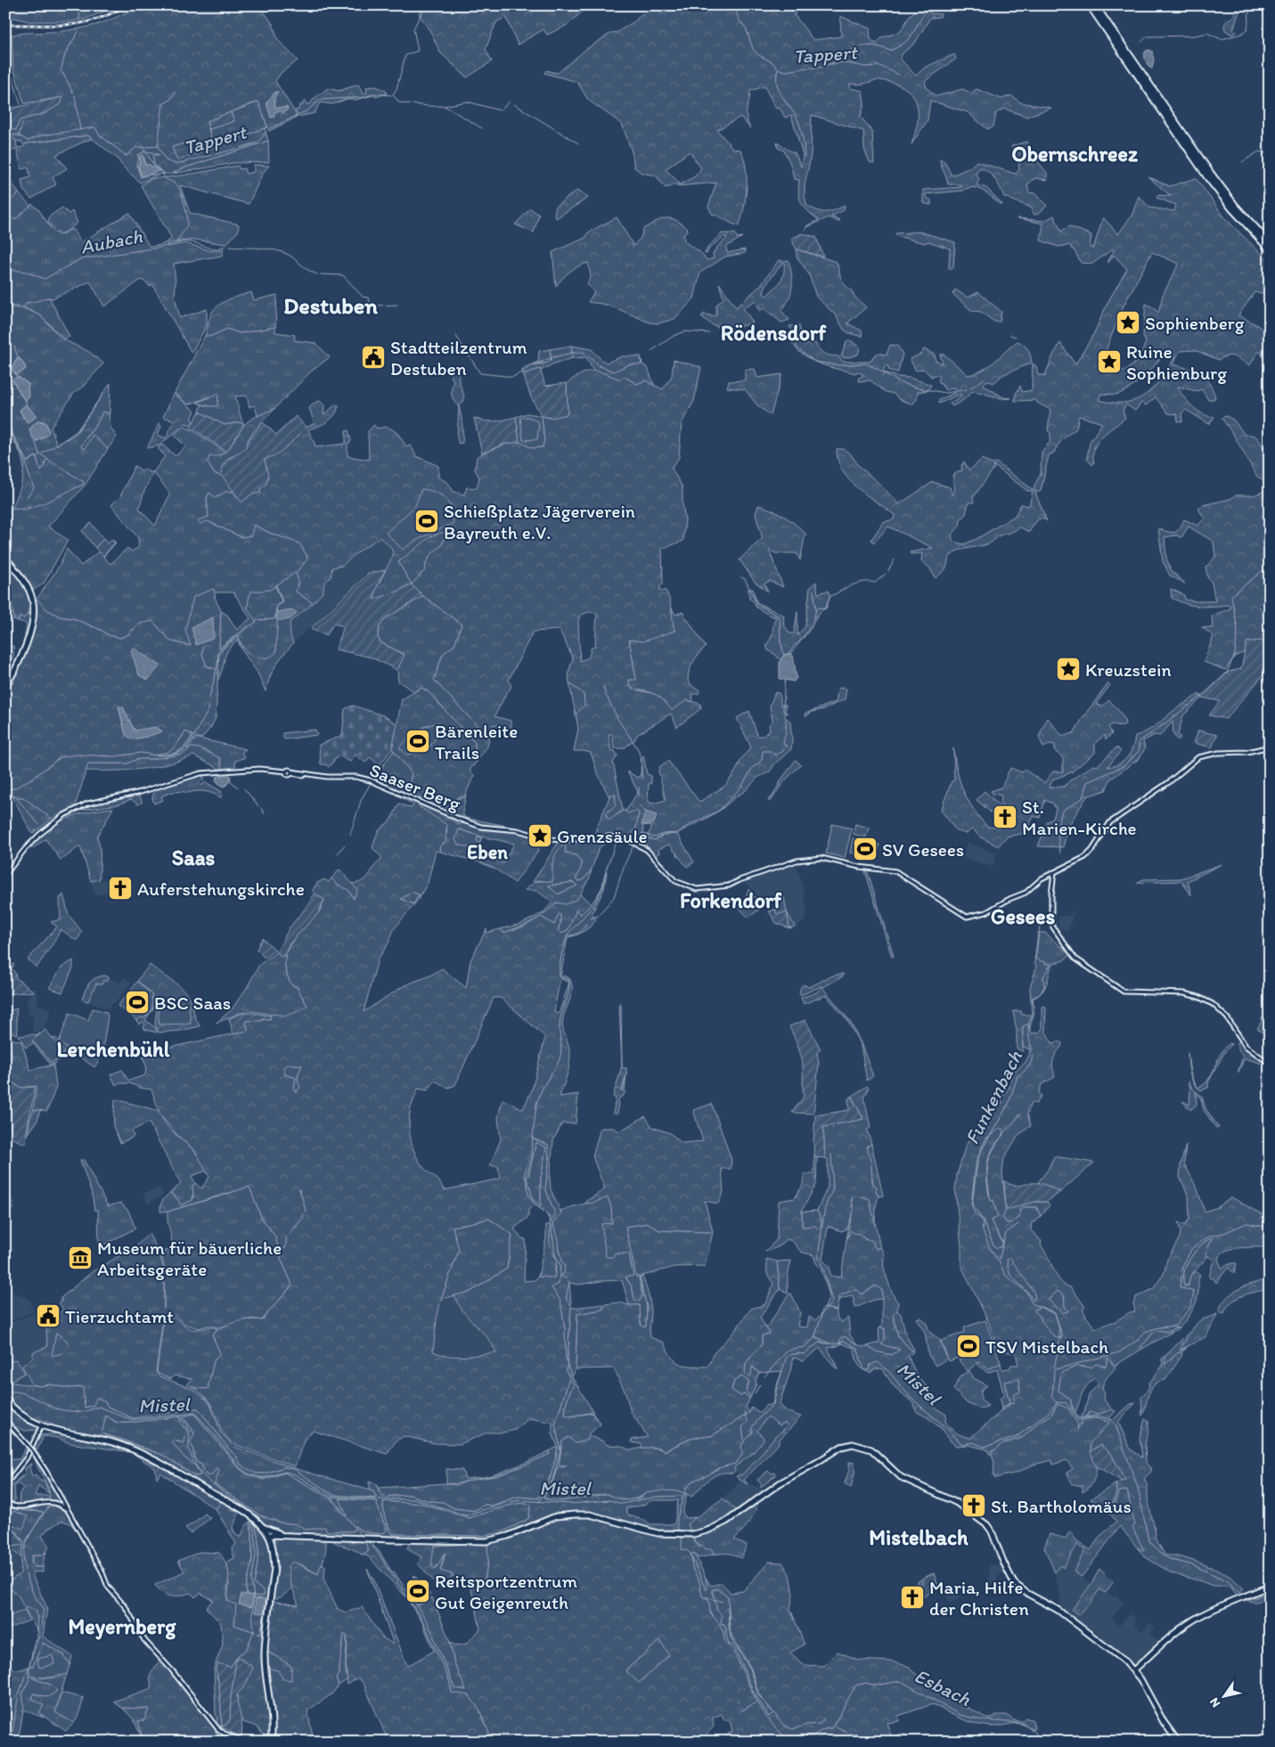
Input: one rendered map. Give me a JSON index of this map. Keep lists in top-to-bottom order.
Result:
{
  "streets": {
    "street": ["Saaser Berg"]
  },
  "districts": [
    "Obernschreez",
    "Destuben",
    "Rödensdorf",
    "Eben",
    "Saas",
    "Forkendorf",
    "Gesees",
    "Lerchenbühl",
    "Mistelbach",
    "Meyernberg"
  ],
  "water": [
    "Tappert",
    "Aubach",
    "Funkenbach",
    "Mistel",
    "Esbach"
  ],
  "places": {
    "place": [
      "Sophienberg",
      "Ruine Sophienburg",
      "Kreuzstein",
      "Grenzsäule"
    ],
    "public building": ["Stadtteilzentrum Destuben", "Tierzuchtamt"],
    "sports": [
      "Schießplatz Jägerverein Bayreuth e.V.",
      "Bärenleite Trails",
      "SV Gesees",
      "BSC Saas",
      "TSV Mistelbach",
      "Reitsportzentrum Gut Geigenreuth"
    ],
    "church": [
      "St. Marien-Kirche",
      "Auferstehungskirche",
      "St. Bartholomäus",
      "Maria, Hilfe der Christen"
    ],
    "museum": ["Museum für bäuerliche Arbeitsgeräte"]
  },
  "north": "bottom left"
}
